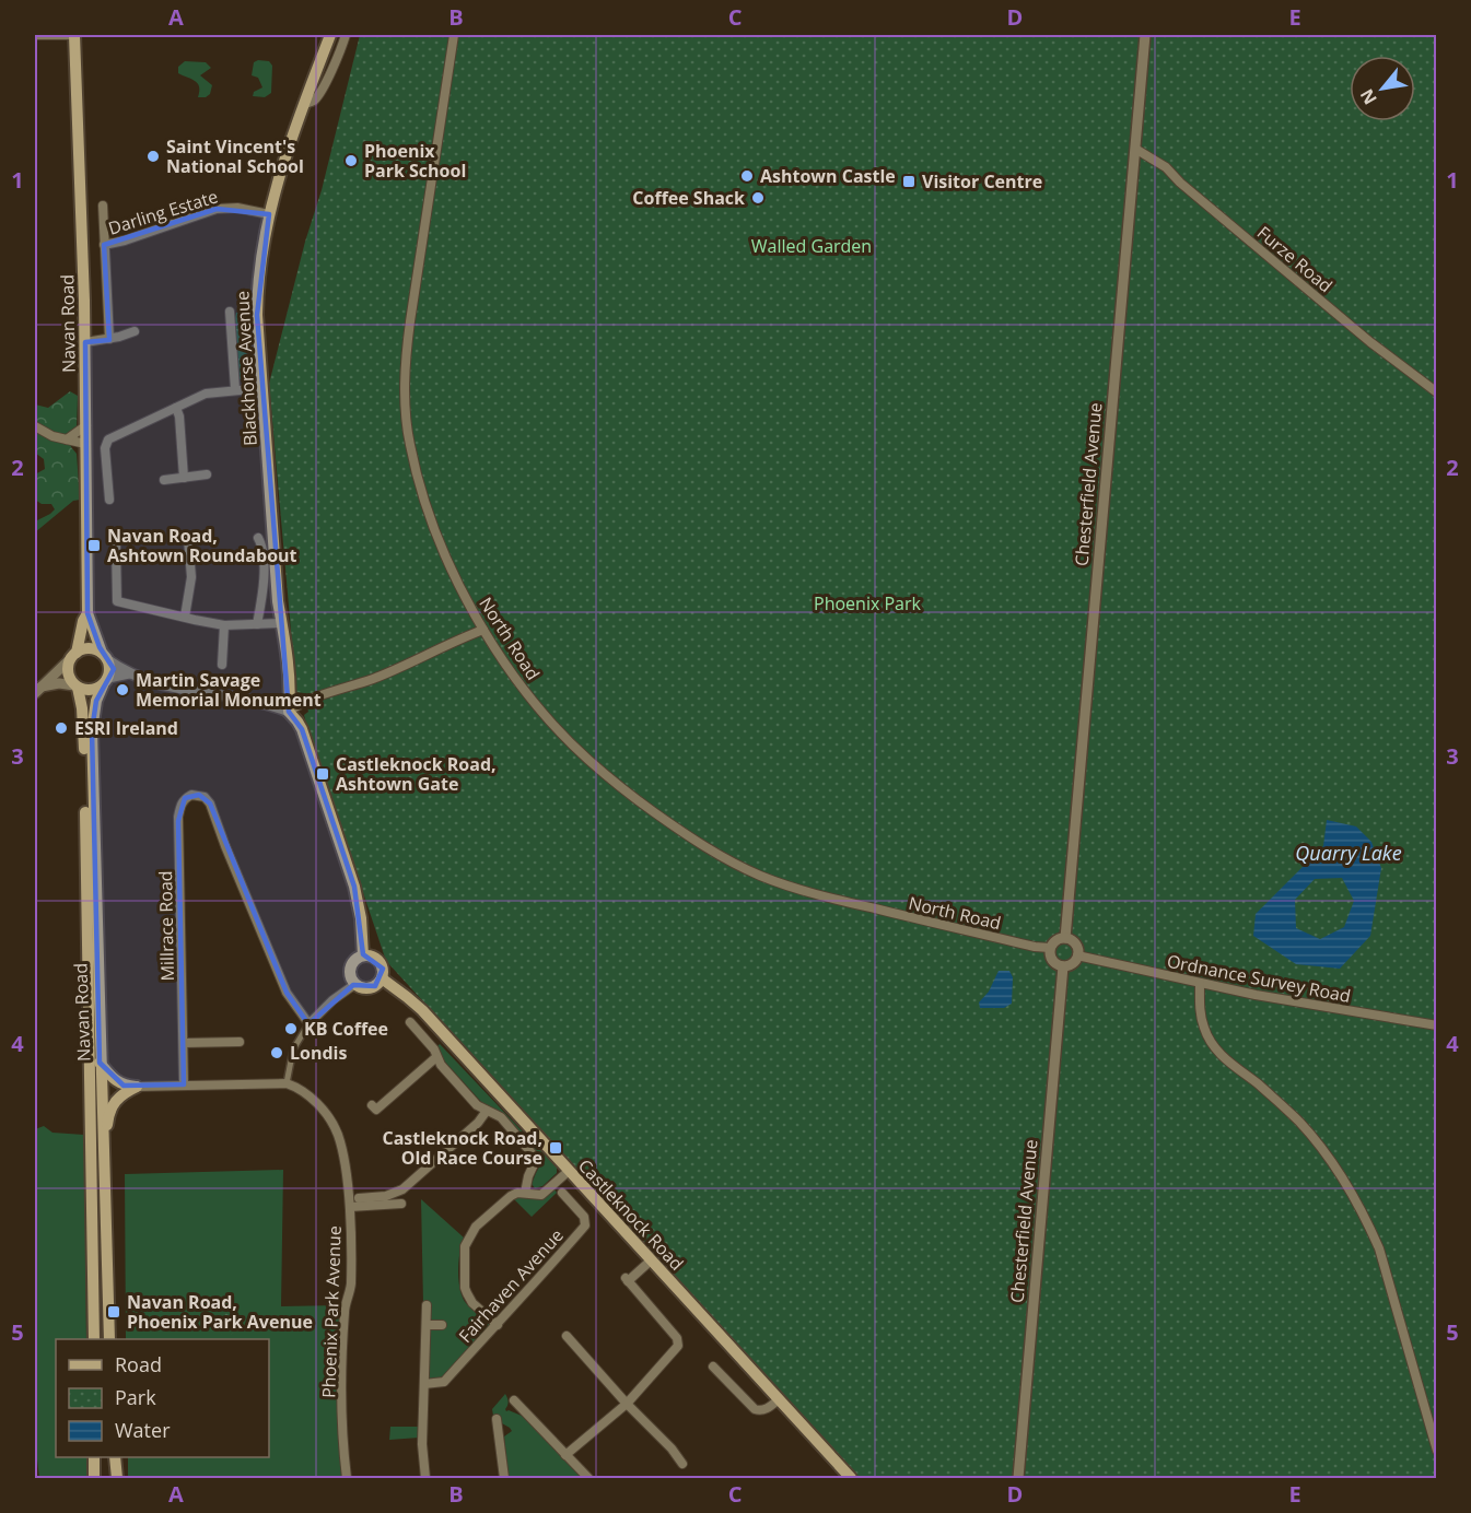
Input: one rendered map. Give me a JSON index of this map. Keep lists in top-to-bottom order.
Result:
{
  "streets": {
    "main road": ["Navan Road", "Blackhorse Avenue", "Castleknock Road"],
    "street": [
      "Darling Estate",
      "Furze Road",
      "Chesterfield Avenue",
      "North Road",
      "Millrace Road",
      "Ordnance Survey Road",
      "Fairhaven Avenue",
      "Phoenix Park Avenue"
    ]
  },
  "crossings": [
    ["Darling Estate", "Blackhorse Avenue"],
    ["Furze Road", "Chesterfield Avenue"],
    ["Chesterfield Avenue", "North Road"],
    ["Chesterfield Avenue", "Ordnance Survey Road"],
    ["North Road", "Ordnance Survey Road"]
  ],
  "water": ["Quarry Lake"],
  "parks": ["Walled Garden", "Phoenix Park"],
  "places": {
    "other": [
      "Saint Vincent's National School",
      "Phoenix Park School",
      "Ashtown Castle",
      "Coffee Shack",
      "Martin Savage Memorial Monument",
      "ESRI Ireland",
      "KB Coffee",
      "Londis"
    ],
    "transit": [
      "Visitor Centre",
      "Navan Road, Ashtown Roundabout",
      "Castleknock Road, Ashtown Gate",
      "Castleknock Road, Old Race Course",
      "Navan Road, Phoenix Park Avenue"
    ]
  },
  "legend": ["Road", "Park", "Water"],
  "north": "bottom left",
  "grid": {
    "columns": [
      "A",
      "B",
      "C",
      "D",
      "E"
    ],
    "rows": [
      "1",
      "2",
      "3",
      "4",
      "5"
    ]
  }
}
